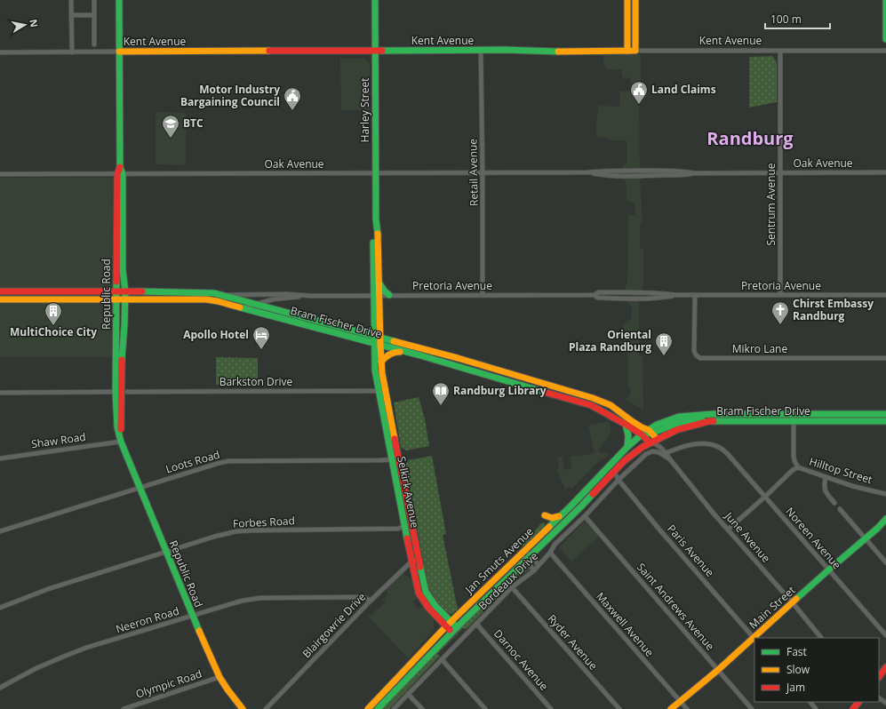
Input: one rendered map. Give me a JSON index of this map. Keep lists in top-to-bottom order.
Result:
{
  "streets": {
    "main road": [
      "Kent Avenue",
      "Harley Street",
      "Republic Road",
      "Bram Fischer Drive",
      "Selkirk Avenue",
      "Jan Smuts Avenue",
      "Main Street"
    ],
    "street": [
      "Oak Avenue",
      "Retail Avenue",
      "Sentrum Avenue",
      "Pretoria Avenue",
      "Mikro Lane",
      "Barkston Drive",
      "Shaw Road",
      "Loots Road",
      "Hilltop Street",
      "Forbes Road",
      "June Avenue",
      "Noreen Avenue",
      "Paris Avenue",
      "Bordeaux Drive",
      "Saint Andrews Avenue",
      "Neeron Road",
      "Maxwell Avenue",
      "Blairgowrie Drive",
      "Ryder Avenue",
      "Darnoc Avenue",
      "Olympic Road"
    ]
  },
  "crossings": [
    ["Kent Avenue", "Harley Street"],
    ["Kent Avenue", "Retail Avenue"],
    ["Kent Avenue", "Sentrum Avenue"],
    ["Kent Avenue", "Republic Road"],
    ["Harley Street", "Oak Avenue"],
    ["Harley Street", "Pretoria Avenue"],
    ["Harley Street", "Bram Fischer Drive"],
    ["Harley Street", "Selkirk Avenue"],
    ["Oak Avenue", "Retail Avenue"],
    ["Oak Avenue", "Sentrum Avenue"],
    ["Oak Avenue", "Republic Road"],
    ["Retail Avenue", "Pretoria Avenue"],
    ["Sentrum Avenue", "Pretoria Avenue"],
    ["Pretoria Avenue", "Bram Fischer Drive"],
    ["Pretoria Avenue", "Mikro Lane"],
    ["Republic Road", "Bram Fischer Drive"],
    ["Republic Road", "Barkston Drive"],
    ["Republic Road", "Shaw Road"],
    ["Republic Road", "Loots Road"],
    ["Republic Road", "Forbes Road"],
    ["Republic Road", "Neeron Road"],
    ["Republic Road", "Olympic Road"],
    ["Bram Fischer Drive", "Selkirk Avenue"],
    ["Bram Fischer Drive", "June Avenue"],
    ["Bram Fischer Drive", "Jan Smuts Avenue"],
    ["Barkston Drive", "Selkirk Avenue"],
    ["Loots Road", "Selkirk Avenue"],
    ["Hilltop Street", "June Avenue"],
    ["Hilltop Street", "Noreen Avenue"],
    ["Selkirk Avenue", "Forbes Road"],
    ["Selkirk Avenue", "Jan Smuts Avenue"],
    ["Selkirk Avenue", "Blairgowrie Drive"],
    ["June Avenue", "Noreen Avenue"],
    ["June Avenue", "Jan Smuts Avenue"],
    ["June Avenue", "Bordeaux Drive"],
    ["June Avenue", "Main Street"],
    ["Noreen Avenue", "Main Street"],
    ["Paris Avenue", "Jan Smuts Avenue"],
    ["Paris Avenue", "Bordeaux Drive"],
    ["Paris Avenue", "Main Street"],
    ["Bordeaux Drive", "Saint Andrews Avenue"],
    ["Bordeaux Drive", "Maxwell Avenue"],
    ["Bordeaux Drive", "Ryder Avenue"],
    ["Bordeaux Drive", "Darnoc Avenue"],
    ["Saint Andrews Avenue", "Main Street"],
    ["Main Street", "Maxwell Avenue"],
    ["Neeron Road", "Blairgowrie Drive"]
  ],
  "districts": ["Randburg"],
  "places": {
    "public building": ["Land Claims", "Motor Industry Bargaining Council"],
    "school or university": ["BTC"],
    "church": ["Chirst Embassy Randburg"],
    "building": ["MultiChoice City", "Oriental Plaza Randburg"],
    "hotel": ["Apollo Hotel"],
    "library": ["Randburg Library"]
  },
  "legend": ["Fast", "Slow", "Jam"],
  "scale_bar": "100 m",
  "north": "right"
}
